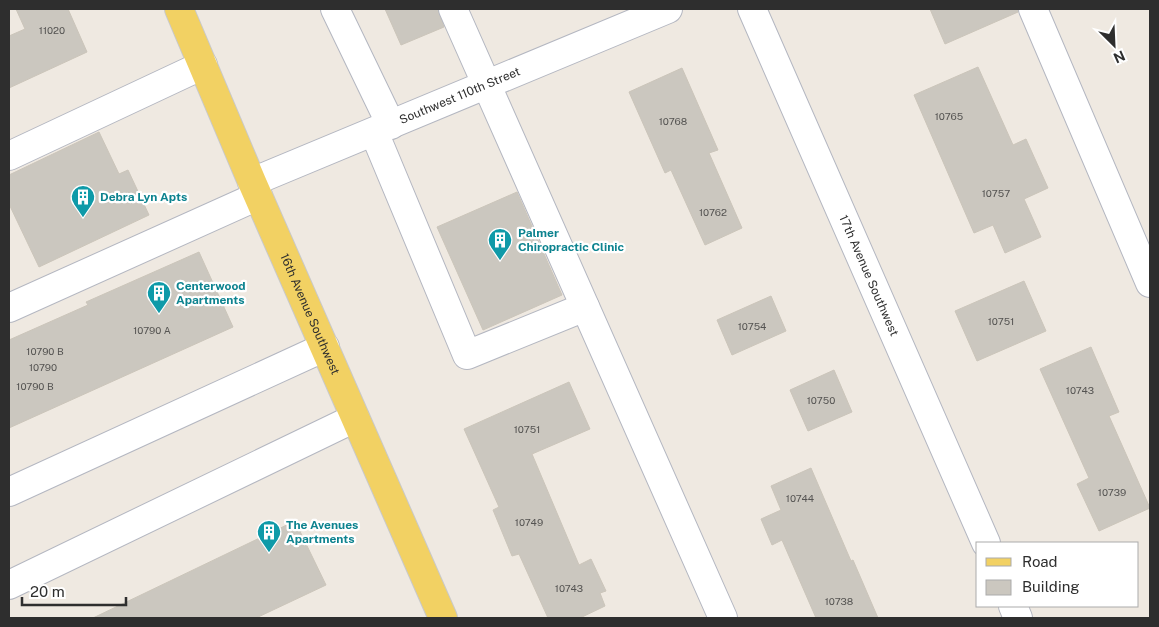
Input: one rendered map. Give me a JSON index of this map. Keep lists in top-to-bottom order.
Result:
{
  "streets": {
    "main road": ["16th Avenue Southwest"],
    "street": ["Southwest 110th Street", "17th Avenue Southwest"]
  },
  "crossings": [
    ["Southwest 110th Street", "16th Avenue Southwest"]
  ],
  "places": {
    "building": [
      "Debra Lyn Apts",
      "Palmer Chiropractic Clinic",
      "Centerwood Apartments",
      "The Avenues Apartments"
    ]
  },
  "house_numbers": [
    "11020",
    "10765",
    "10768",
    "10757",
    "10762",
    "10751",
    "10754",
    "10790 A",
    "10790 B",
    "10790",
    "10790 B",
    "10743",
    "10750",
    "10751",
    "10739",
    "10744",
    "10749",
    "10743",
    "10738"
  ],
  "legend": ["Road", "Building"],
  "scale_bar": "20 m",
  "north": "bottom right"
}
